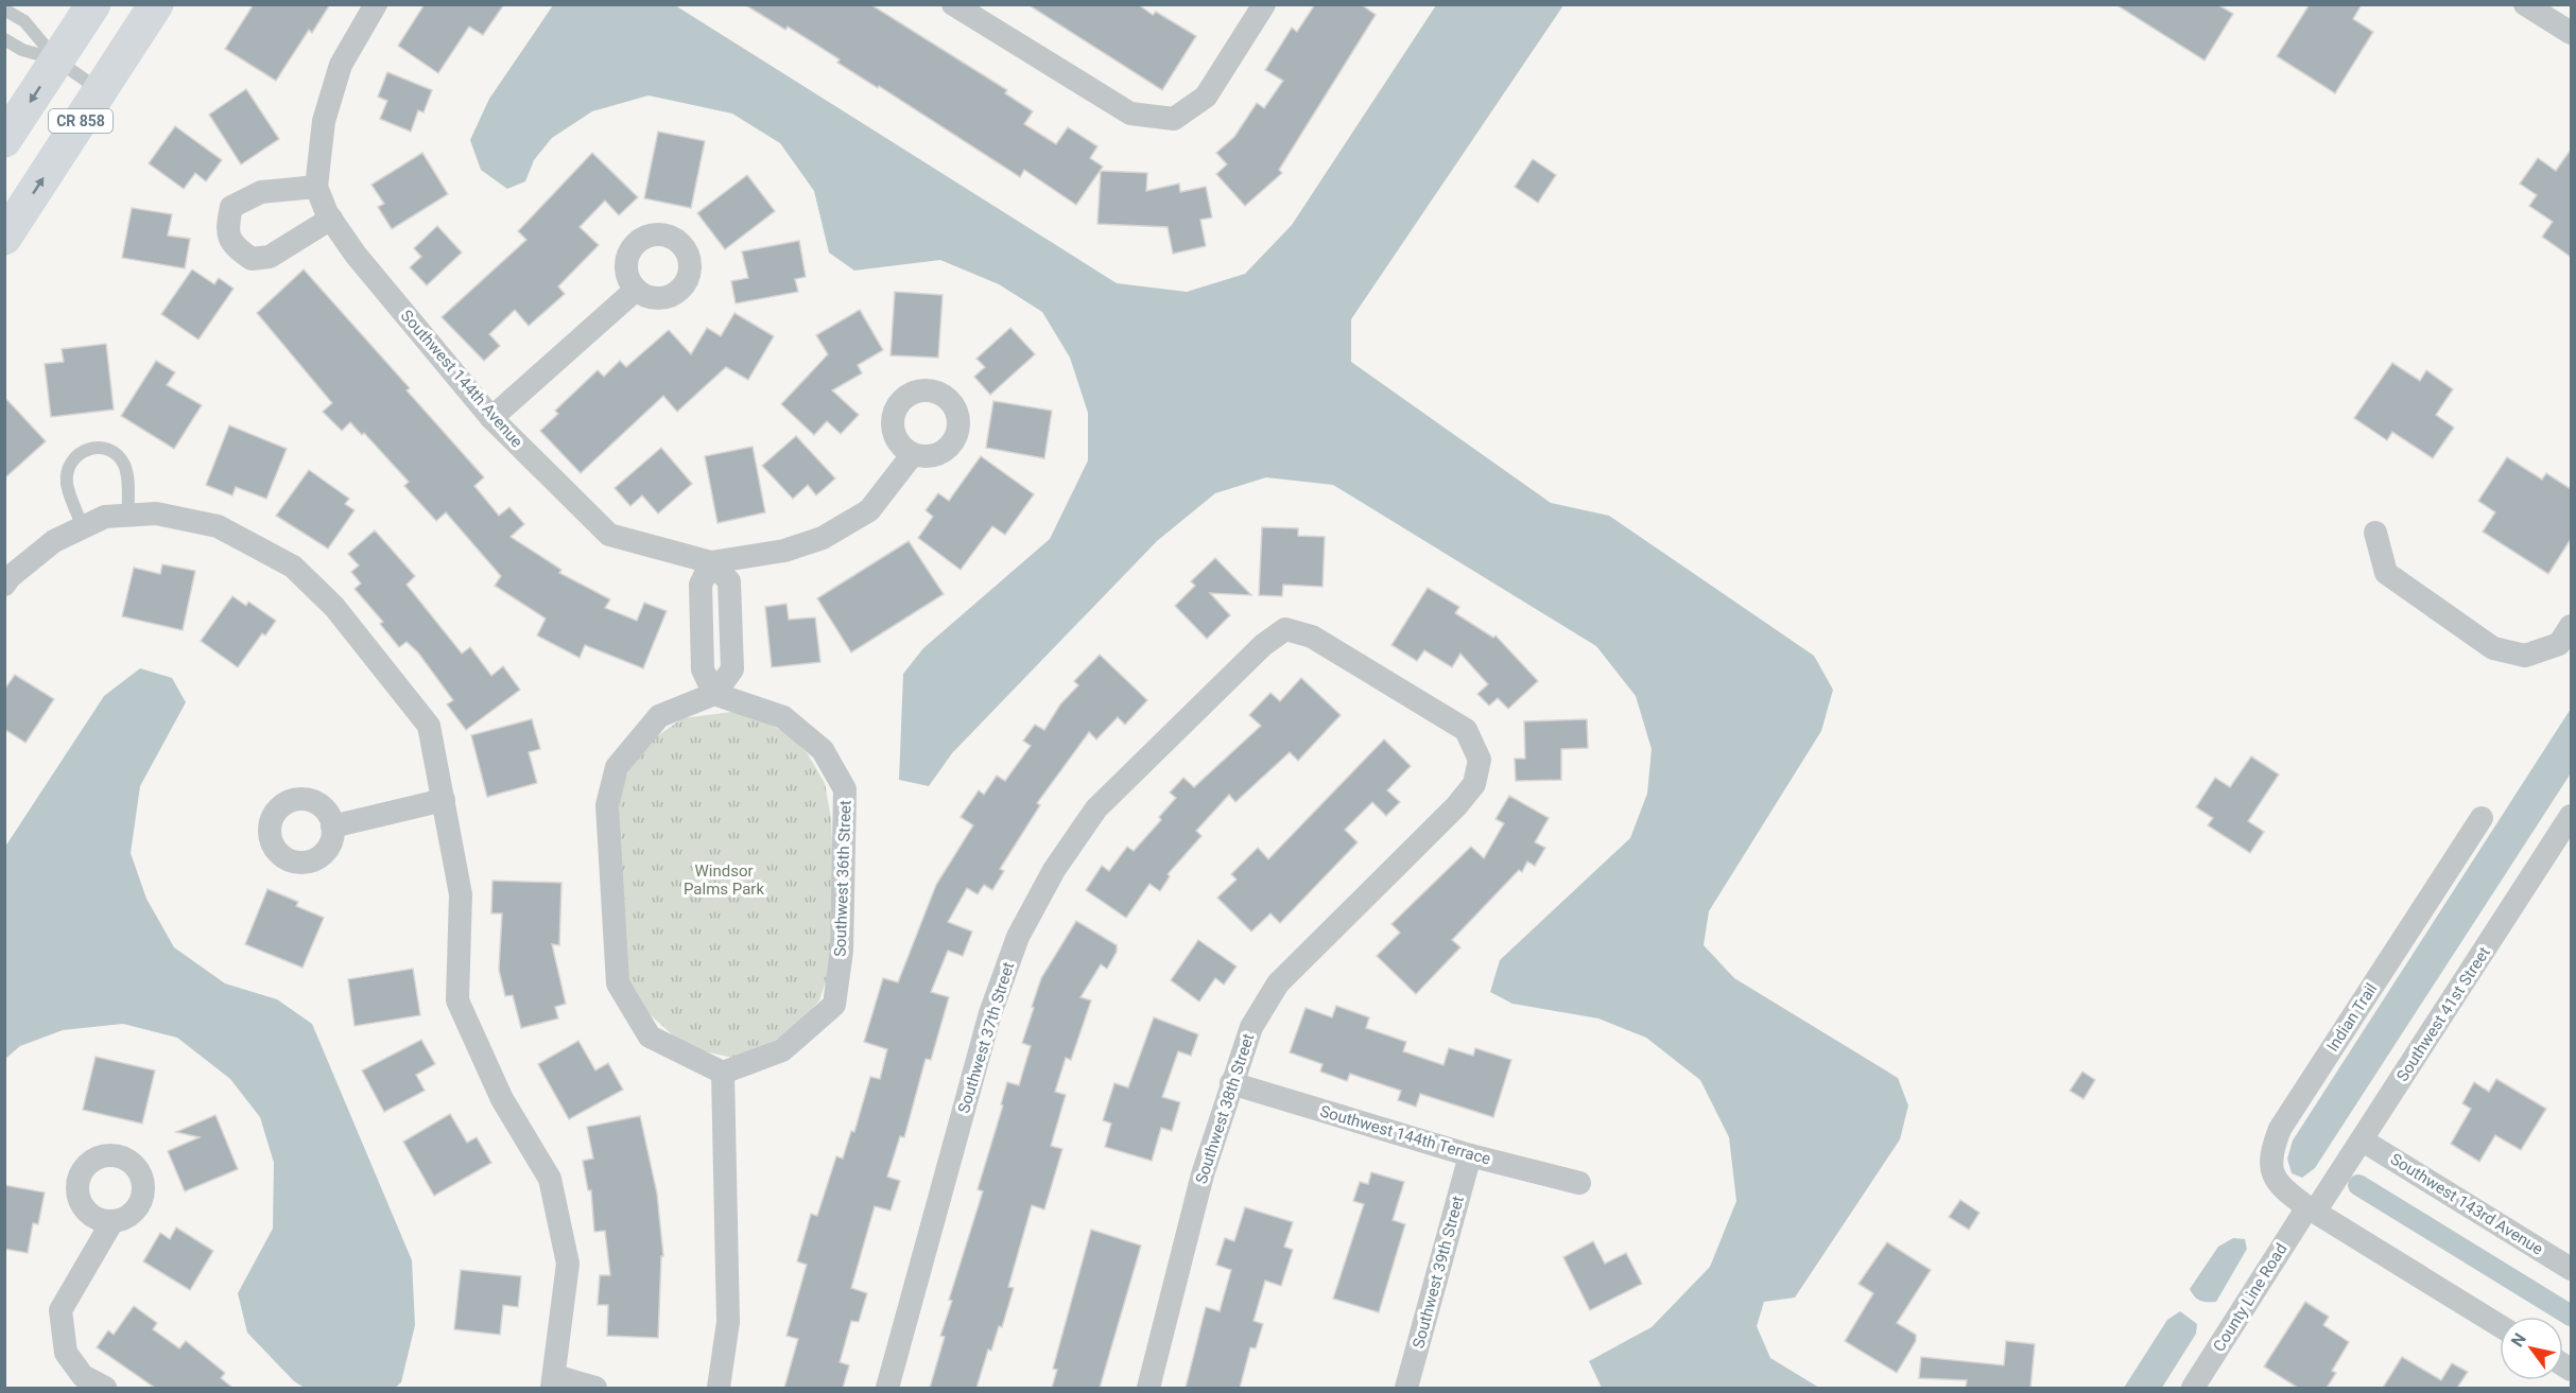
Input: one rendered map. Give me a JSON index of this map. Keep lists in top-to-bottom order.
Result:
{
  "streets": {
    "main road": ["CR 858"],
    "street": [
      "Southwest 144th Avenue",
      "Southwest 36th Street",
      "Southwest 41st Street",
      "Indian Trail",
      "Southwest 37th Street",
      "Southwest 38th Street",
      "Southwest 144th Terrace",
      "Southwest 143rd Avenue",
      "Southwest 39th Street",
      "County Line Road"
    ]
  },
  "crossings": [
    ["Southwest 41st Street", "Indian Trail"],
    ["Southwest 41st Street", "Southwest 143rd Avenue"],
    ["Southwest 41st Street", "County Line Road"],
    ["Indian Trail", "County Line Road"],
    ["Southwest 37th Street", "Southwest 38th Street"],
    ["Southwest 38th Street", "Southwest 144th Terrace"],
    ["Southwest 144th Terrace", "Southwest 39th Street"]
  ],
  "parks": ["Windsor Palms Park"],
  "north": "top left"
}
